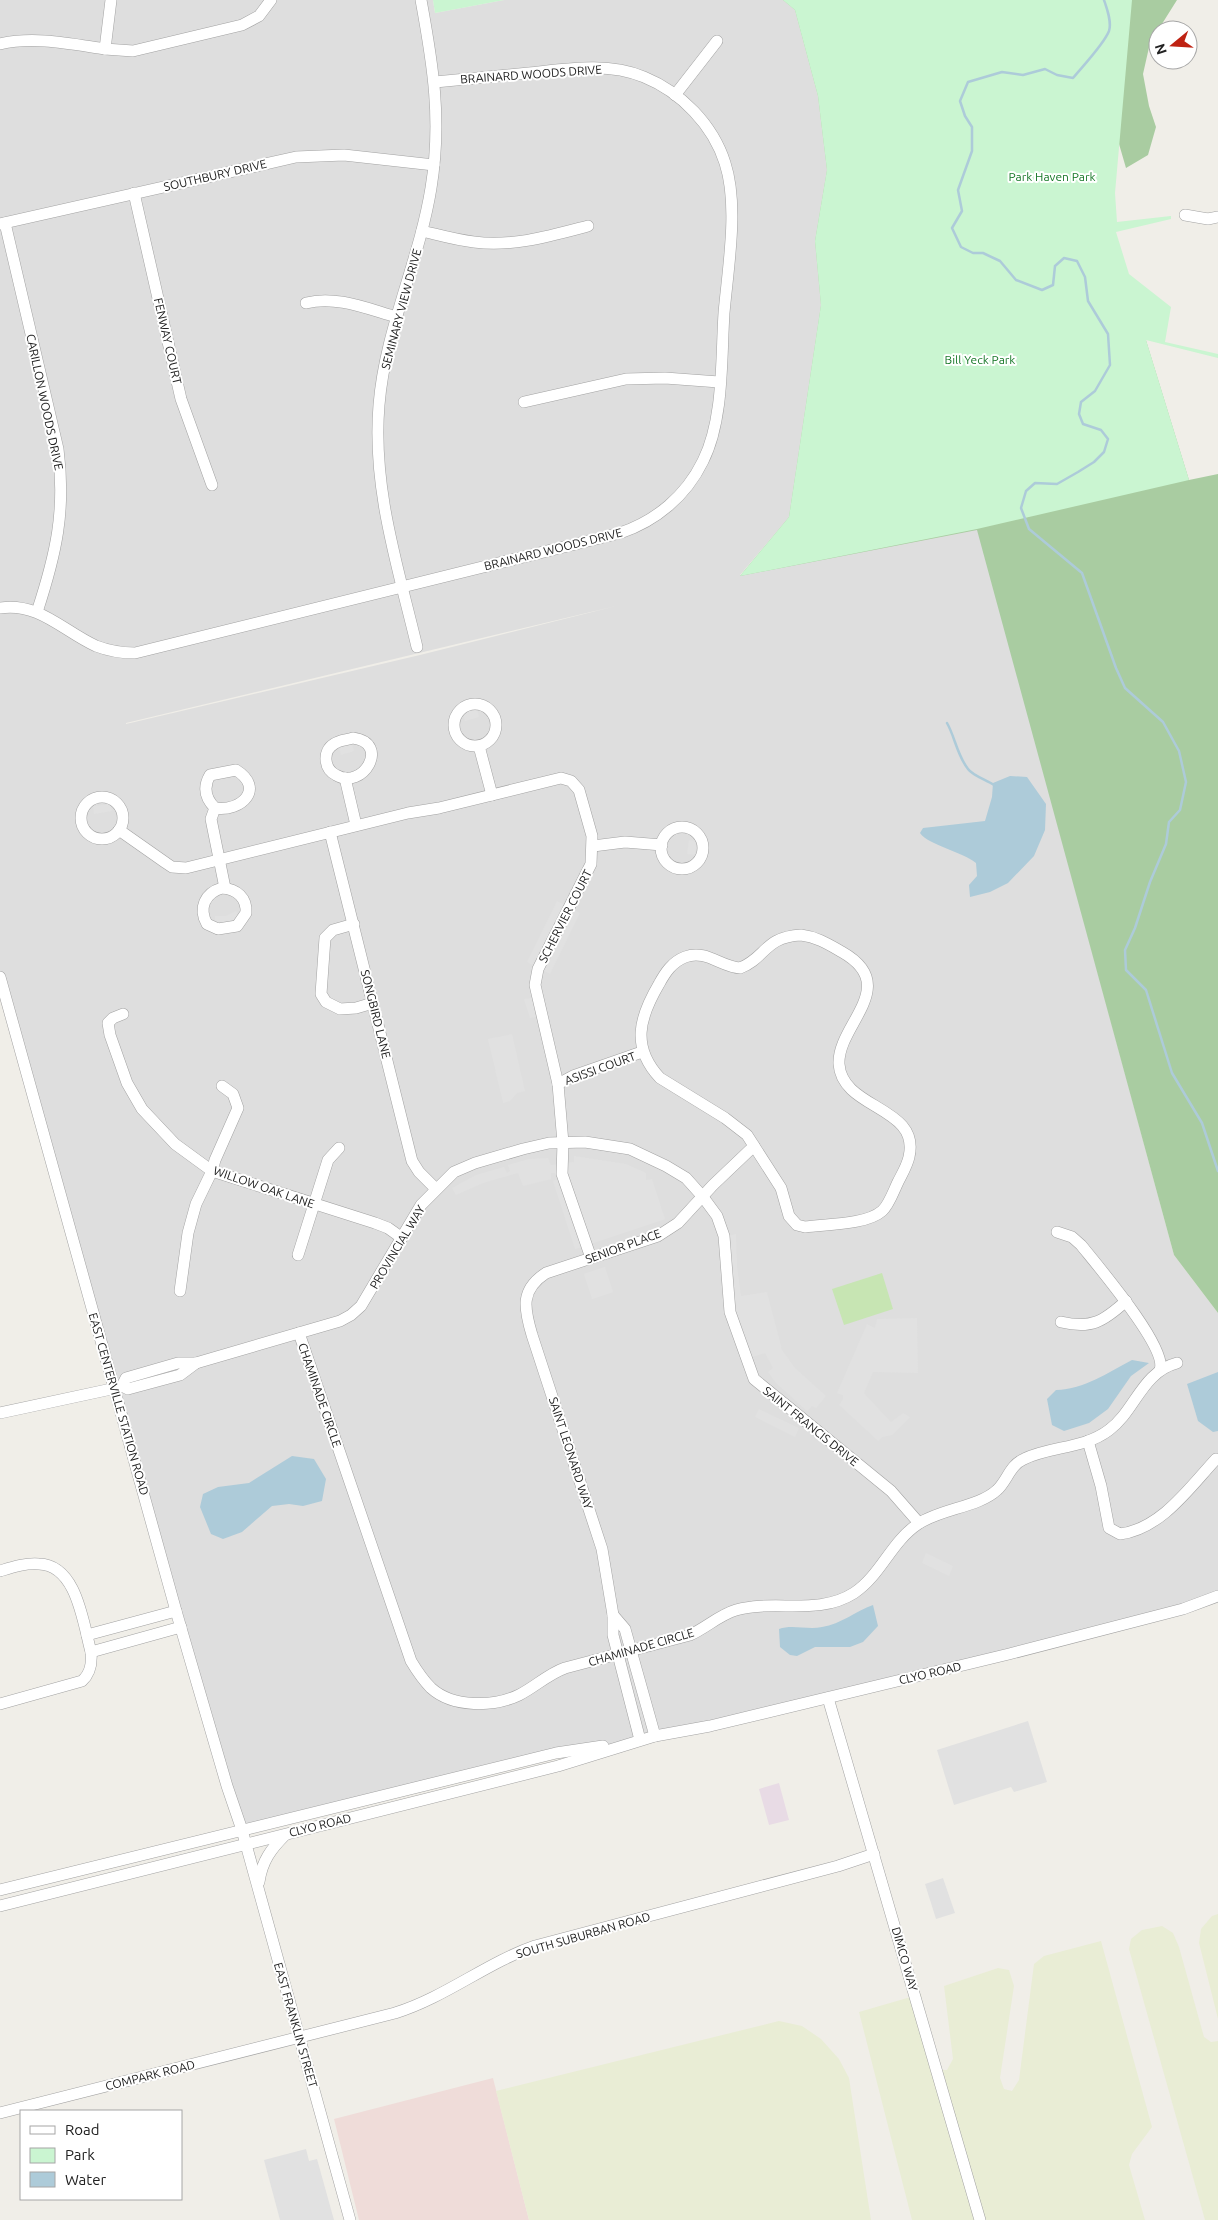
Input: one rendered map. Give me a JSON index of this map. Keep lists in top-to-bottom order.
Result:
{
  "streets": {
    "street": [
      "BRAINARD WOODS DRIVE",
      "SOUTHBURY DRIVE",
      "SEMINARY VIEW DRIVE",
      "FENWAY COURT",
      "CARILLON WOODS DRIVE",
      "SCHERVIER COURT",
      "SONGBIRD LANE",
      "ASISSI COURT",
      "WILLOW OAK LANE",
      "SENIOR PLACE",
      "PROVINCIAL WAY",
      "CHAMINADE CIRCLE",
      "EAST CENTERVILLE STATION ROAD",
      "SAINT FRANCIS DRIVE",
      "SAINT LEONARD WAY",
      "CLYO ROAD",
      "SOUTH SUBURBAN ROAD",
      "DIMCO WAY",
      "EAST FRANKLIN STREET",
      "COMPARK ROAD"
    ]
  },
  "crossings": [
    ["BRAINARD WOODS DRIVE", "SEMINARY VIEW DRIVE"],
    ["BRAINARD WOODS DRIVE", "CARILLON WOODS DRIVE"],
    ["SOUTHBURY DRIVE", "SEMINARY VIEW DRIVE"],
    ["SOUTHBURY DRIVE", "FENWAY COURT"],
    ["SOUTHBURY DRIVE", "CARILLON WOODS DRIVE"],
    ["SCHERVIER COURT", "SONGBIRD LANE"],
    ["SCHERVIER COURT", "ASISSI COURT"],
    ["SCHERVIER COURT", "SENIOR PLACE"],
    ["SCHERVIER COURT", "PROVINCIAL WAY"],
    ["SONGBIRD LANE", "PROVINCIAL WAY"],
    ["WILLOW OAK LANE", "PROVINCIAL WAY"],
    ["SENIOR PLACE", "PROVINCIAL WAY"],
    ["SENIOR PLACE", "SAINT FRANCIS DRIVE"],
    ["SENIOR PLACE", "SAINT LEONARD WAY"],
    ["PROVINCIAL WAY", "CHAMINADE CIRCLE"],
    ["PROVINCIAL WAY", "EAST CENTERVILLE STATION ROAD"],
    ["PROVINCIAL WAY", "SAINT FRANCIS DRIVE"],
    ["CHAMINADE CIRCLE", "SAINT FRANCIS DRIVE"],
    ["CHAMINADE CIRCLE", "SAINT LEONARD WAY"],
    ["EAST CENTERVILLE STATION ROAD", "CLYO ROAD"],
    ["EAST CENTERVILLE STATION ROAD", "EAST FRANKLIN STREET"],
    ["SAINT LEONARD WAY", "CLYO ROAD"],
    ["CLYO ROAD", "DIMCO WAY"],
    ["CLYO ROAD", "EAST FRANKLIN STREET"],
    ["SOUTH SUBURBAN ROAD", "DIMCO WAY"],
    ["SOUTH SUBURBAN ROAD", "EAST FRANKLIN STREET"],
    ["SOUTH SUBURBAN ROAD", "COMPARK ROAD"],
    ["EAST FRANKLIN STREET", "COMPARK ROAD"]
  ],
  "parks": ["Park Haven Park", "Bill Yeck Park"],
  "legend": ["Road", "Park", "Water"],
  "north": "left"
}
